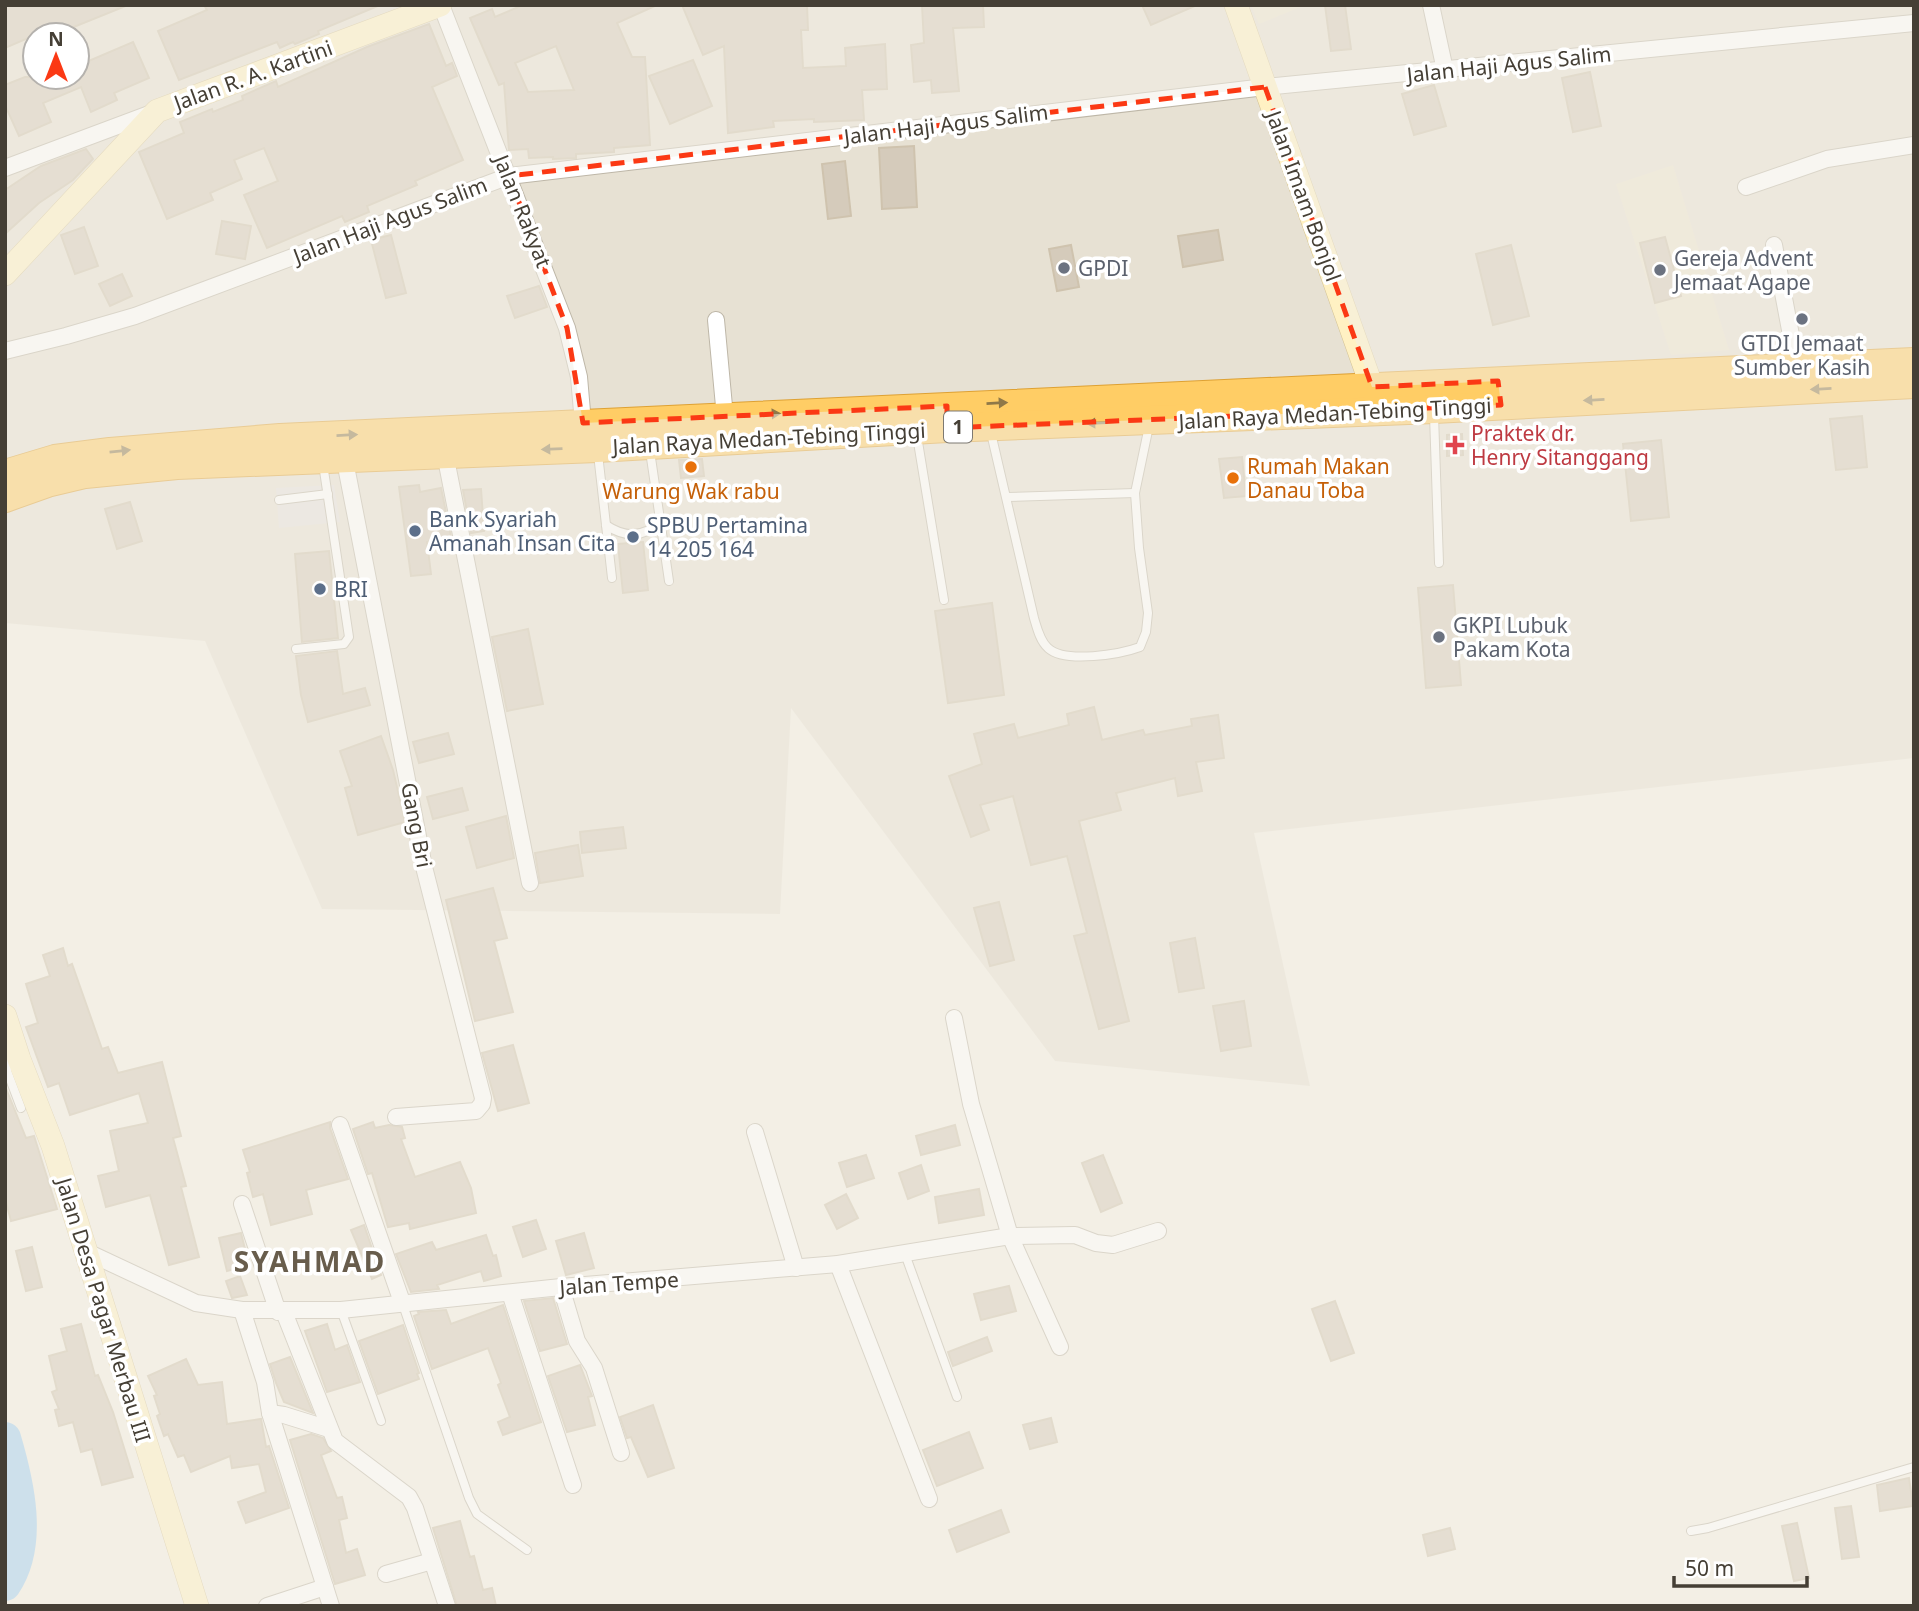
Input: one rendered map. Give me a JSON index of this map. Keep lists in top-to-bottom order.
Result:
{
  "streets": {
    "highway": ["Jalan Raya Medan-Tebing Tinggi", "1"],
    "street": [
      "Jalan Haji Agus Salim",
      "Jalan R. A. Kartini",
      "Jalan Imam Bonjol",
      "Jalan Rakyat",
      "Gang Bri",
      "Jalan Tempe",
      "Jalan Desa Pagar Merbau III"
    ]
  },
  "crossings": [
    ["Jalan Haji Agus Salim", "Jalan Imam Bonjol"],
    ["Jalan Haji Agus Salim", "Jalan Rakyat"],
    ["Jalan R. A. Kartini", "Jalan Rakyat"],
    ["Jalan Imam Bonjol", "Jalan Raya Medan-Tebing Tinggi"],
    ["Jalan Rakyat", "Jalan Raya Medan-Tebing Tinggi"],
    ["Jalan Raya Medan-Tebing Tinggi", "Gang Bri"],
    ["Jalan Tempe", "Jalan Desa Pagar Merbau III"]
  ],
  "districts": ["SYAHMAD"],
  "places": {
    "other": [
      "GPDI",
      "Gereja Advent Jemaat Agape",
      "GTDI Jemaat Sumber Kasih",
      "Warung Wak rabu",
      "Rumah Makan Danau Toba",
      "Bank Syariah Amanah Insan Cita",
      "SPBU Pertamina 14 205 164",
      "BRI",
      "GKPI Lubuk Pakam Kota"
    ],
    "health": ["Praktek dr. Henry Sitanggang"]
  },
  "scale_bar": "50 m",
  "north": "top"
}
